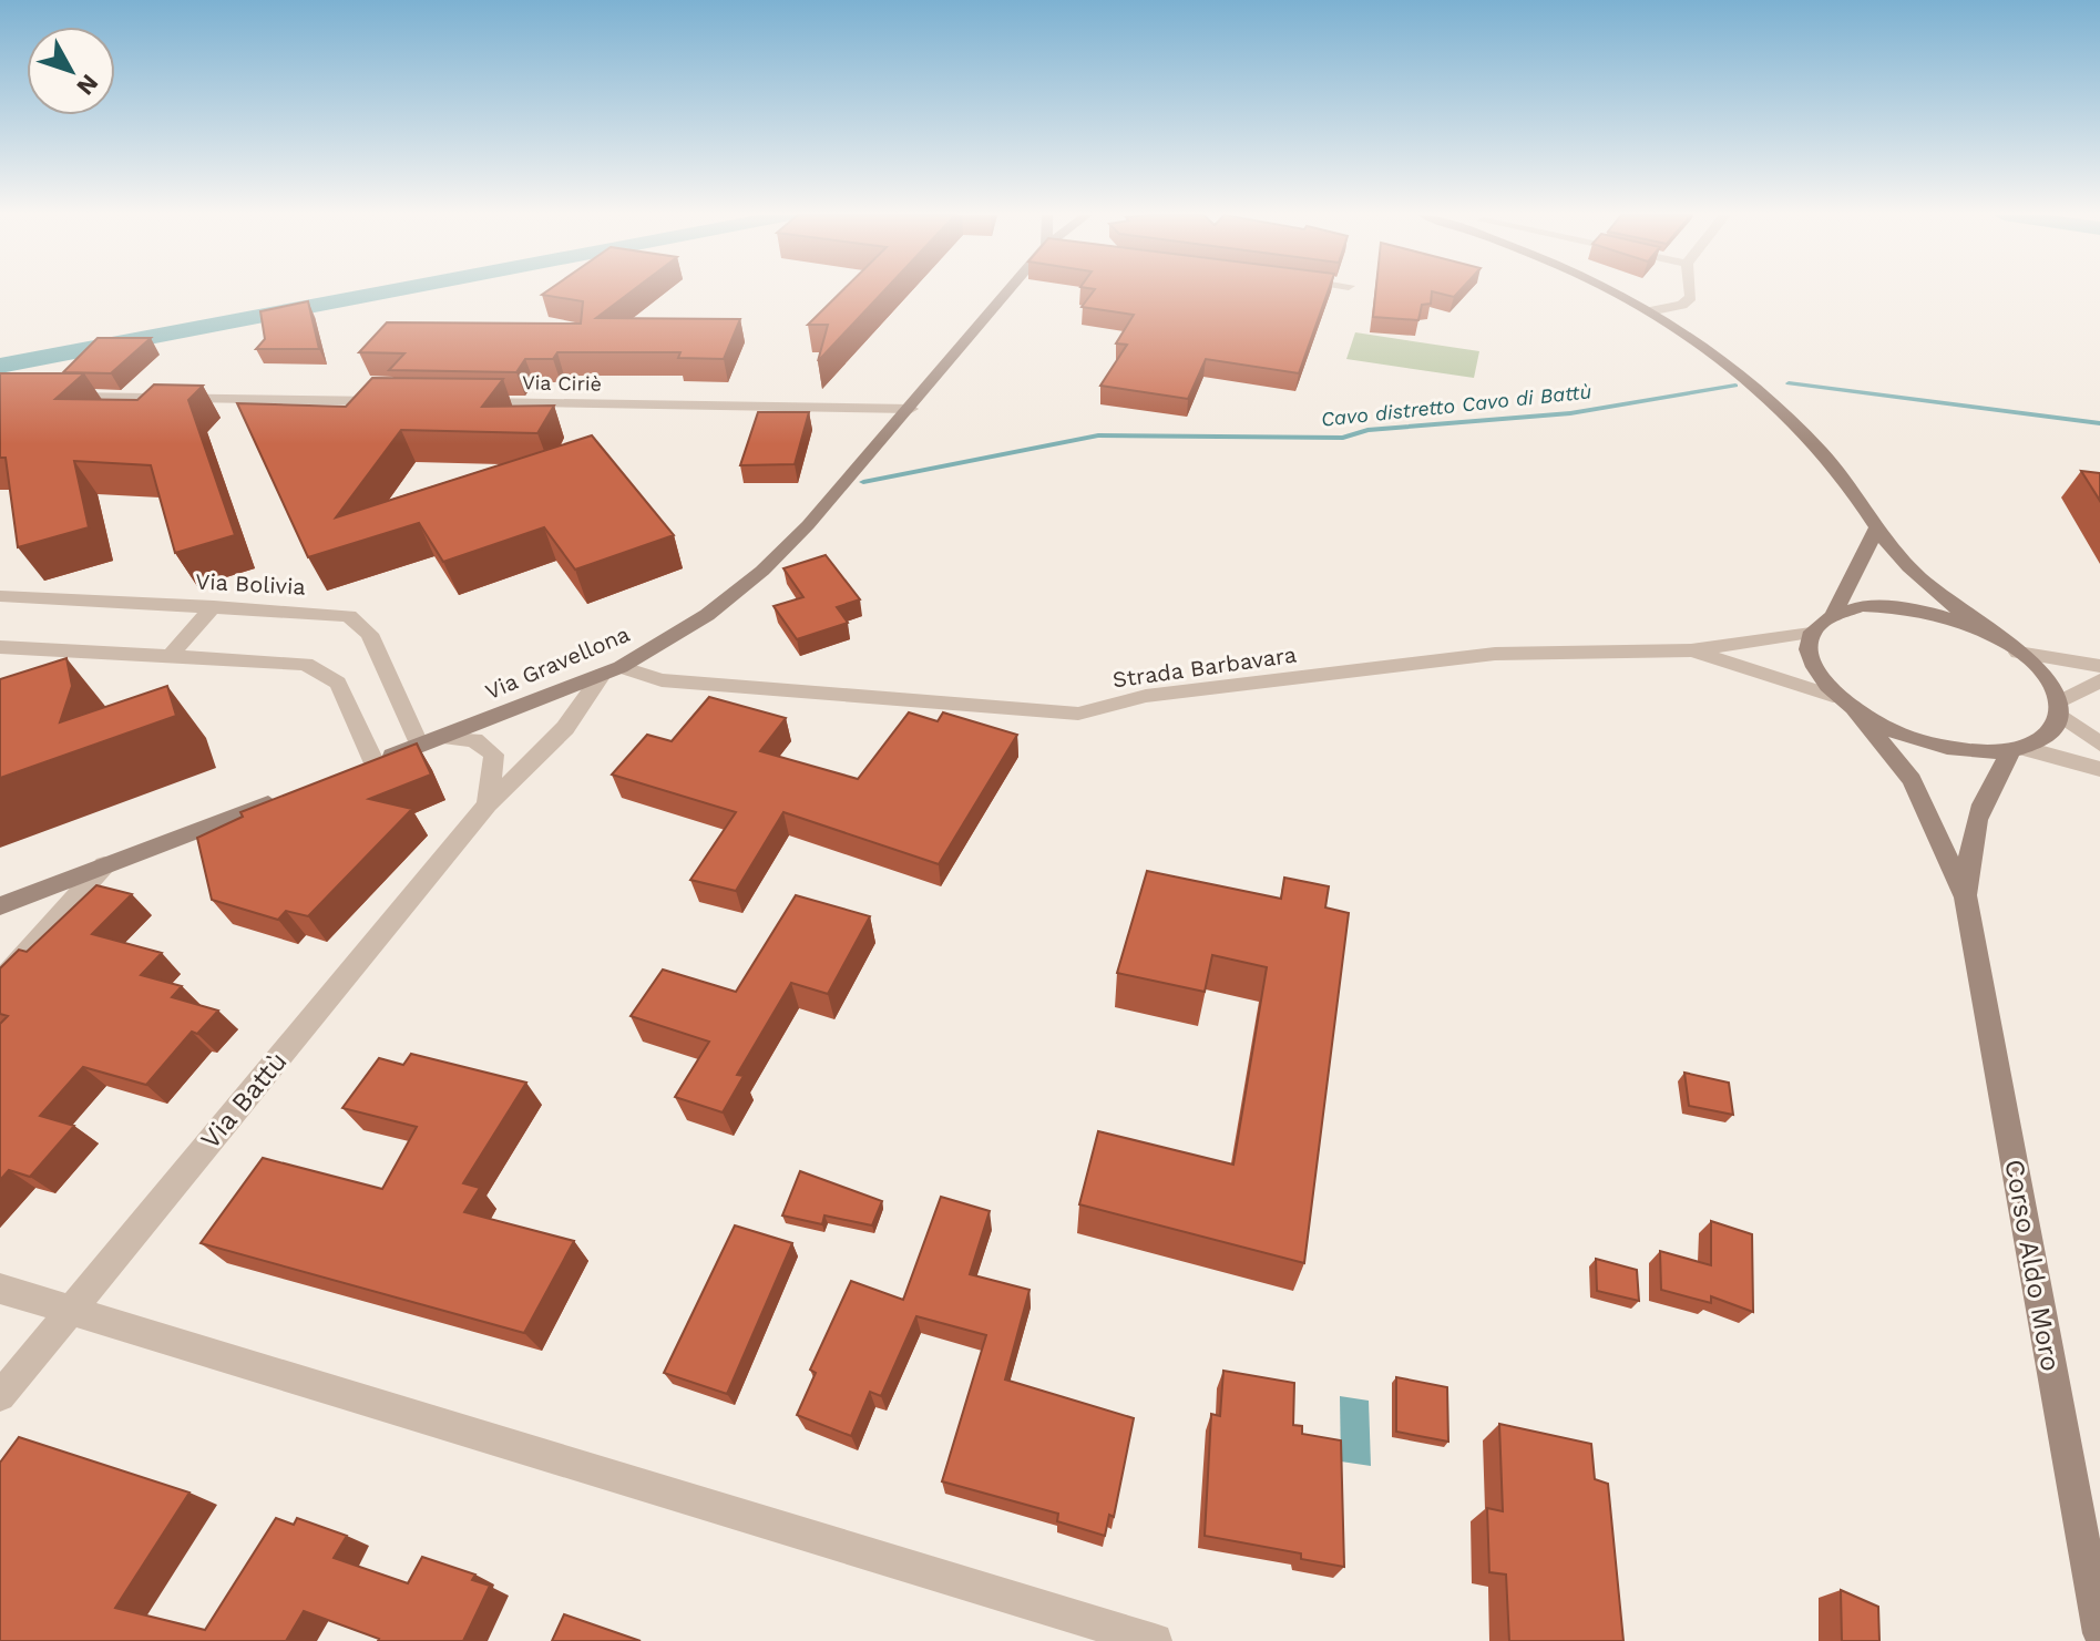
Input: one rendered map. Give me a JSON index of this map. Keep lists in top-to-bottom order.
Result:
{
  "streets": {
    "main road": ["Via Gravellona", "Corso Aldo Moro"],
    "street": [
      "Via Ciriè",
      "Via Bolivia",
      "Strada Barbavara",
      "Via Battù"
    ]
  },
  "crossings": [
    ["Via Ciriè", "Via Gravellona"],
    ["Via Bolivia", "Via Gravellona"],
    ["Via Gravellona", "Strada Barbavara"],
    ["Via Gravellona", "Via Battù"],
    ["Strada Barbavara", "Via Battù"],
    ["Strada Barbavara", "Corso Aldo Moro"]
  ],
  "water": ["Cavo distretto Cavo di Battù"],
  "north": "bottom right"
}
